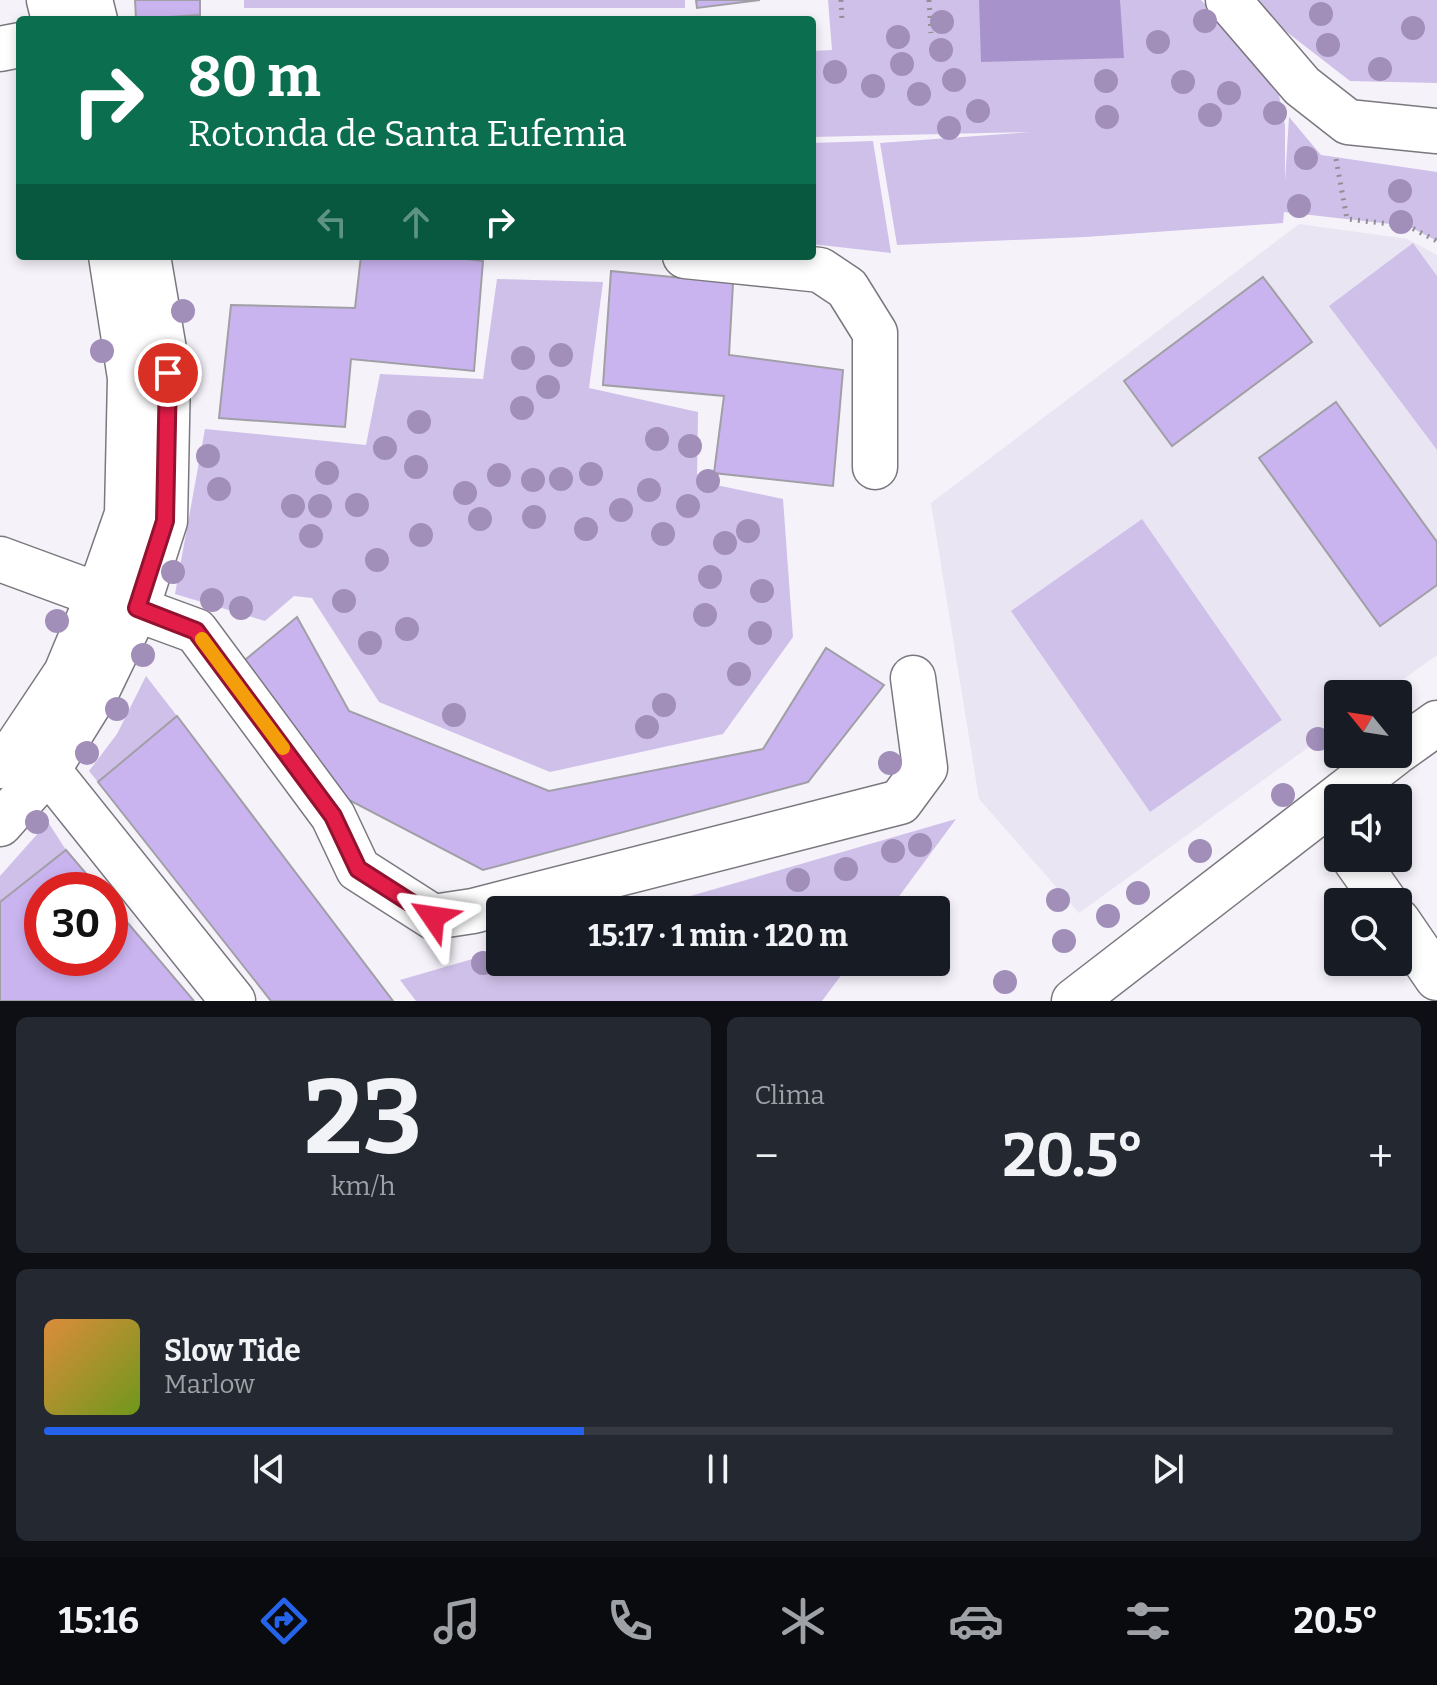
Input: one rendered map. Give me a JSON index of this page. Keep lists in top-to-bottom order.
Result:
{
  "north": "top left",
  "page": {
    "turn": ["80 m", "Rotonda de Santa Eufemia"],
    "limit": "30",
    "trip": "15:17 · 1 min · 120 m",
    "tile": [
      ["23", "km/h"],
      "Clima"
    ],
    "heat": ["−", "20.5°", "+"],
    "song": ["Slow Tide", "Marlow"],
    "tabs": ["15:16", "20.5°"]
  }
}
